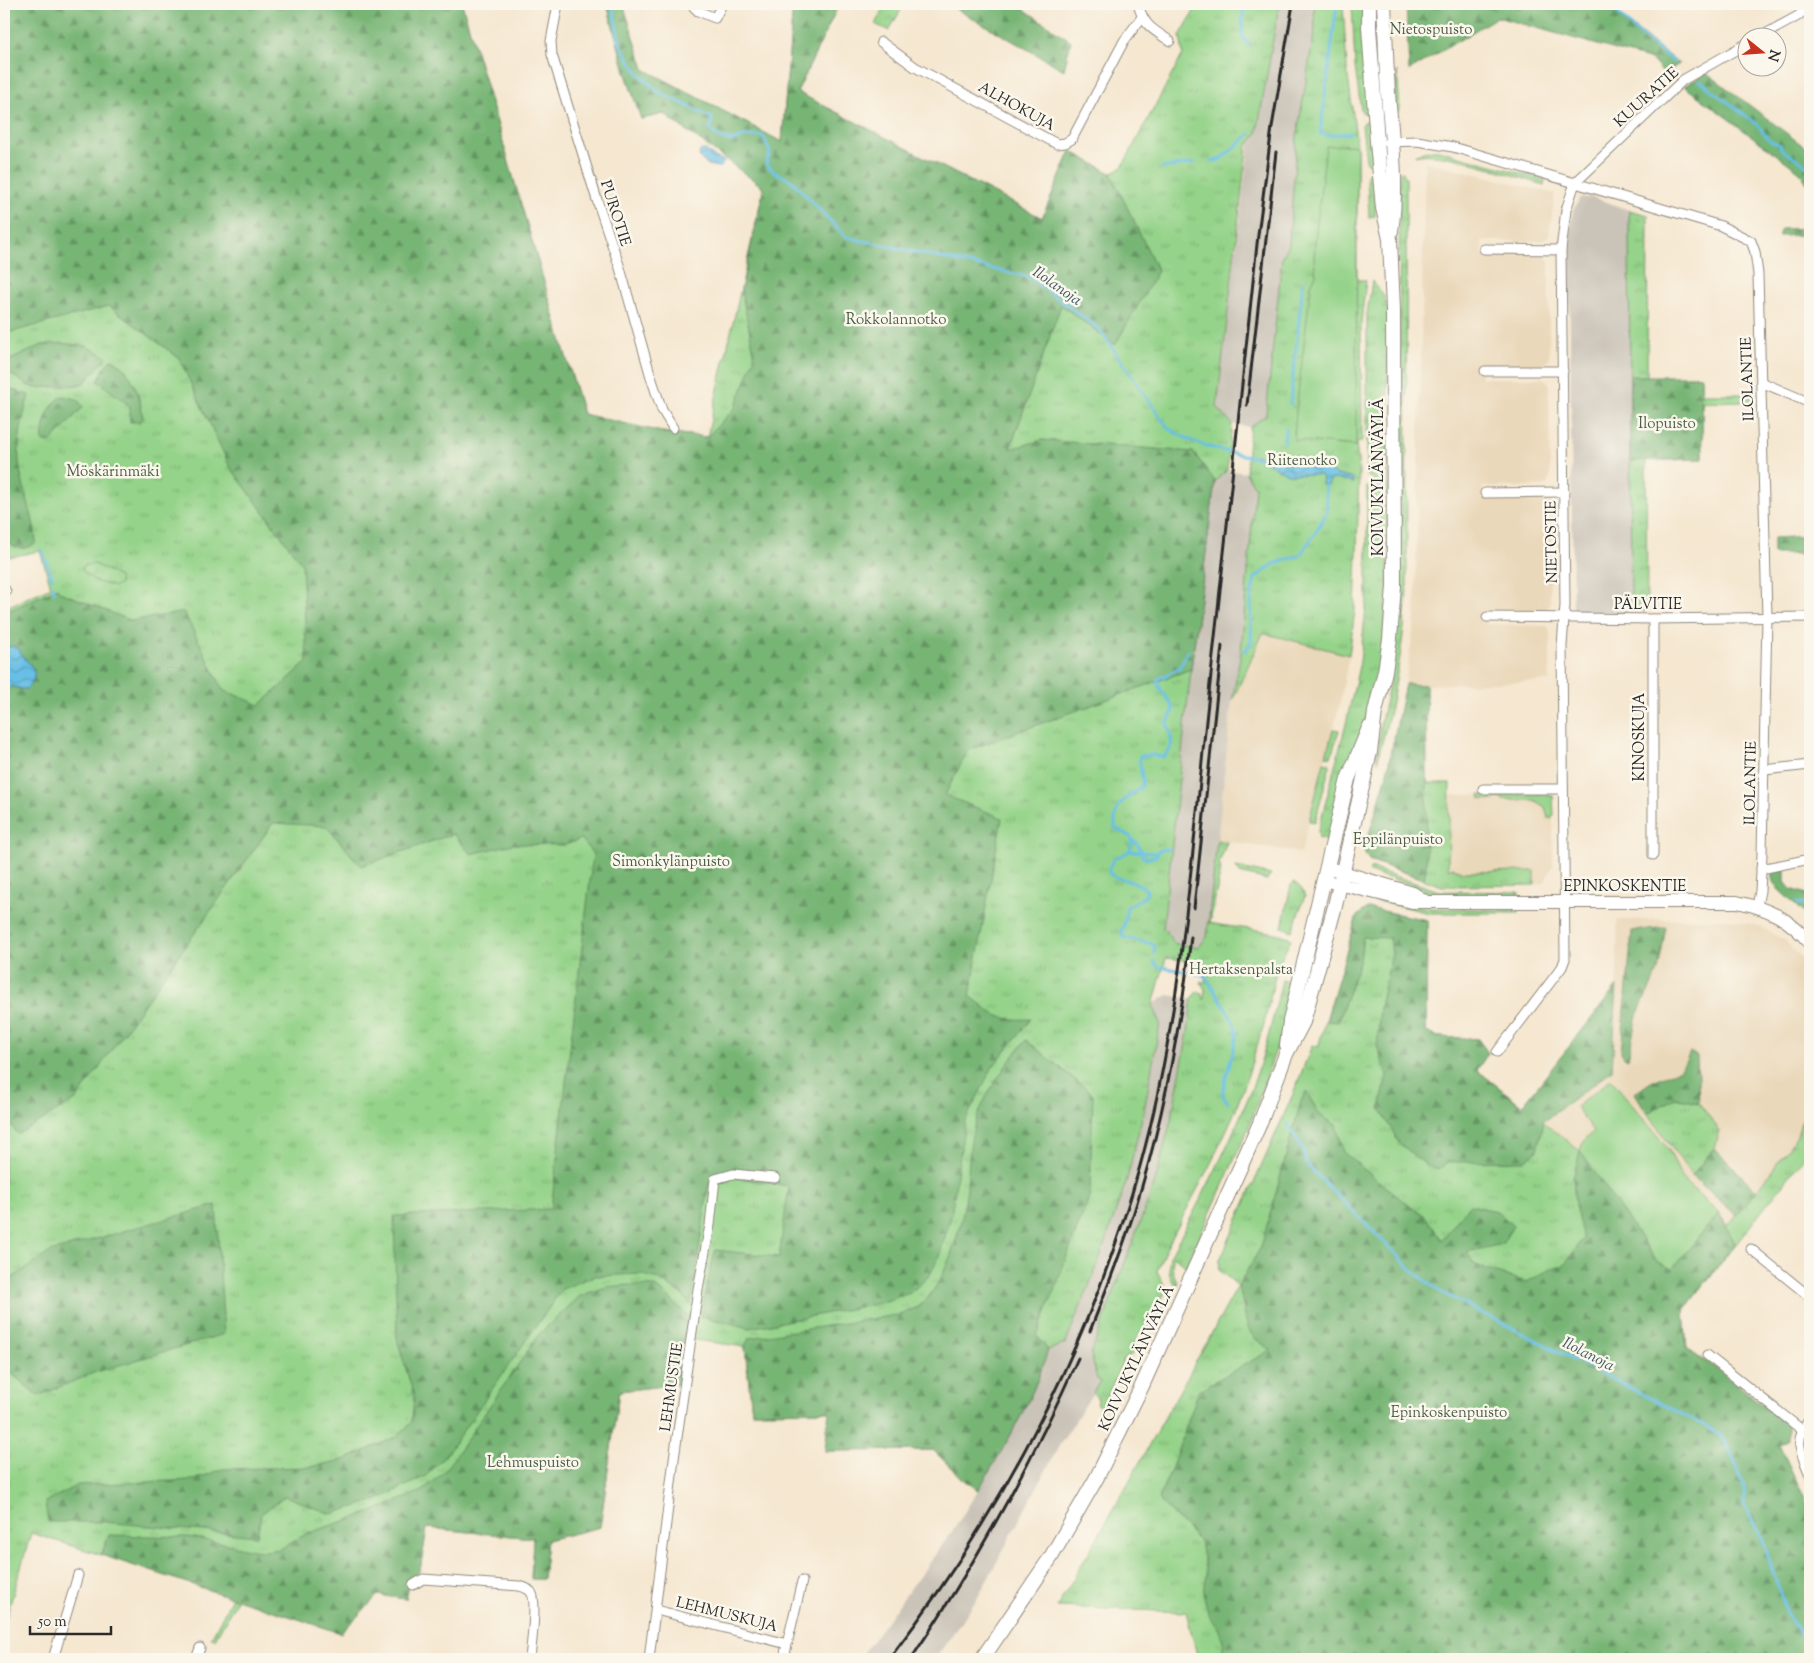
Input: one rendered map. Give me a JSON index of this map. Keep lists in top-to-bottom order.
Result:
{
  "streets": {
    "main road": ["KOIVUKYLÄNVÄYLÄ"],
    "street": [
      "KUURATIE",
      "ALHOKUJA",
      "PUROTIE",
      "ILOLANTIE",
      "NIETOSTIE",
      "PÄLVITIE",
      "KINOSKUJA",
      "EPINKOSKENTIE",
      "LEHMUSTIE",
      "LEHMUSKUJA"
    ]
  },
  "crossings": [
    ["KUURATIE", "ILOLANTIE"],
    ["KUURATIE", "NIETOSTIE"],
    ["ILOLANTIE", "KOIVUKYLÄNVÄYLÄ"],
    ["ILOLANTIE", "NIETOSTIE"],
    ["ILOLANTIE", "PÄLVITIE"],
    ["ILOLANTIE", "EPINKOSKENTIE"],
    ["KOIVUKYLÄNVÄYLÄ", "EPINKOSKENTIE"],
    ["NIETOSTIE", "PÄLVITIE"],
    ["NIETOSTIE", "EPINKOSKENTIE"],
    ["PÄLVITIE", "KINOSKUJA"],
    ["LEHMUSTIE", "LEHMUSKUJA"]
  ],
  "water": ["Ilolanoja"],
  "parks": [
    "Nietospuisto",
    "Rokkolannotko",
    "Ilopuisto",
    "Riitenotko",
    "Möskärinmäki",
    "Eppilänpuisto",
    "Simonkylänpuisto",
    "Hertaksenpalsta",
    "Epinkoskenpuisto",
    "Lehmuspuisto"
  ],
  "scale_bar": "50 m",
  "north": "right"
}
